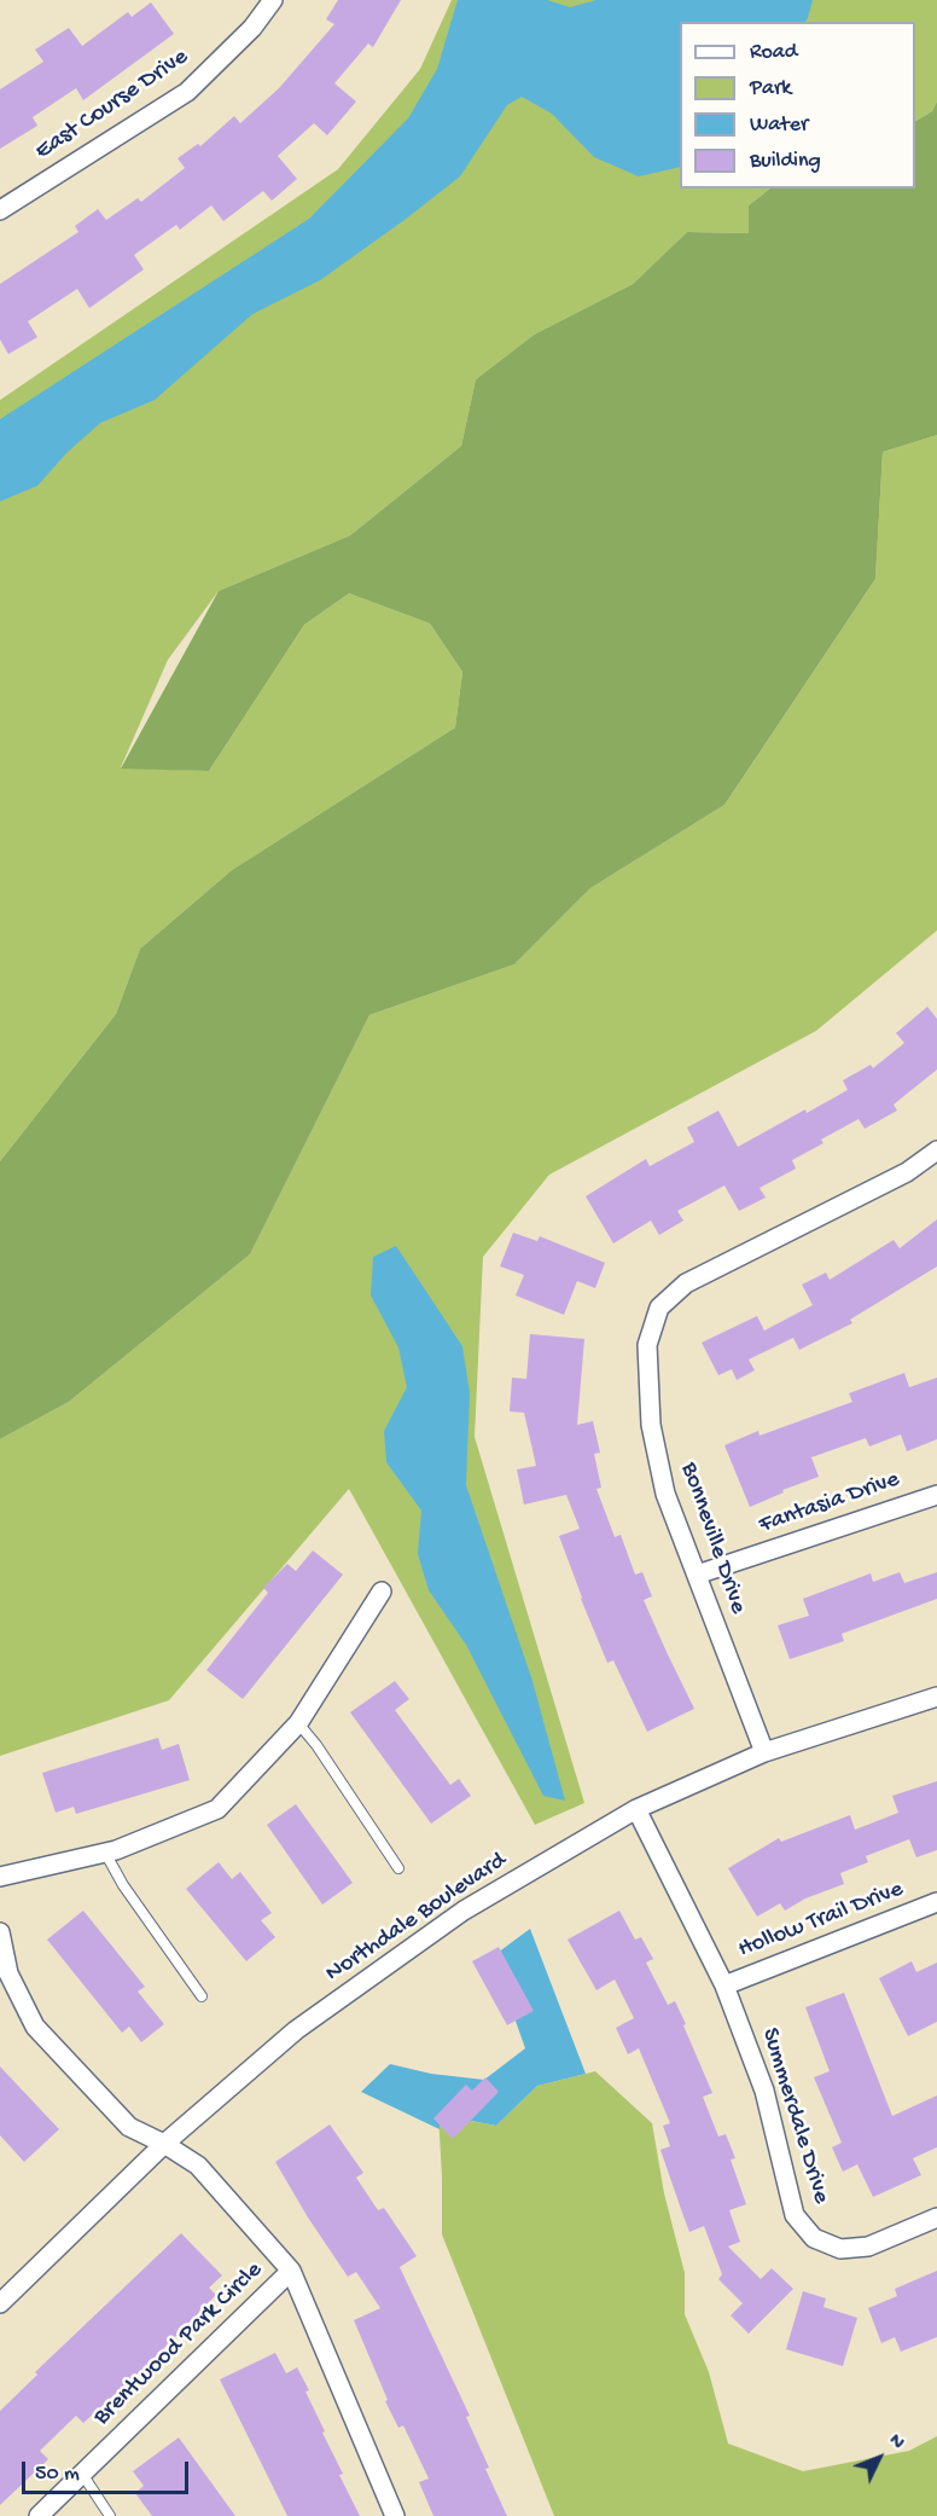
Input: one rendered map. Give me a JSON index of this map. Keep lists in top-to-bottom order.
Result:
{
  "streets": {
    "street": [
      "East Course Drive",
      "Fantasia Drive",
      "Bonneville Drive",
      "Northdale Boulevard",
      "Hollow Trail Drive",
      "Summerdale Drive",
      "Brentwood Park Circle"
    ]
  },
  "crossings": [
    ["Fantasia Drive", "Bonneville Drive"],
    ["Bonneville Drive", "Northdale Boulevard"],
    ["Northdale Boulevard", "Summerdale Drive"],
    ["Northdale Boulevard", "Brentwood Park Circle"],
    ["Hollow Trail Drive", "Summerdale Drive"]
  ],
  "legend": [
    "Road",
    "Park",
    "Water",
    "Building"
  ],
  "scale_bar": "50 m",
  "north": "top right"
}
